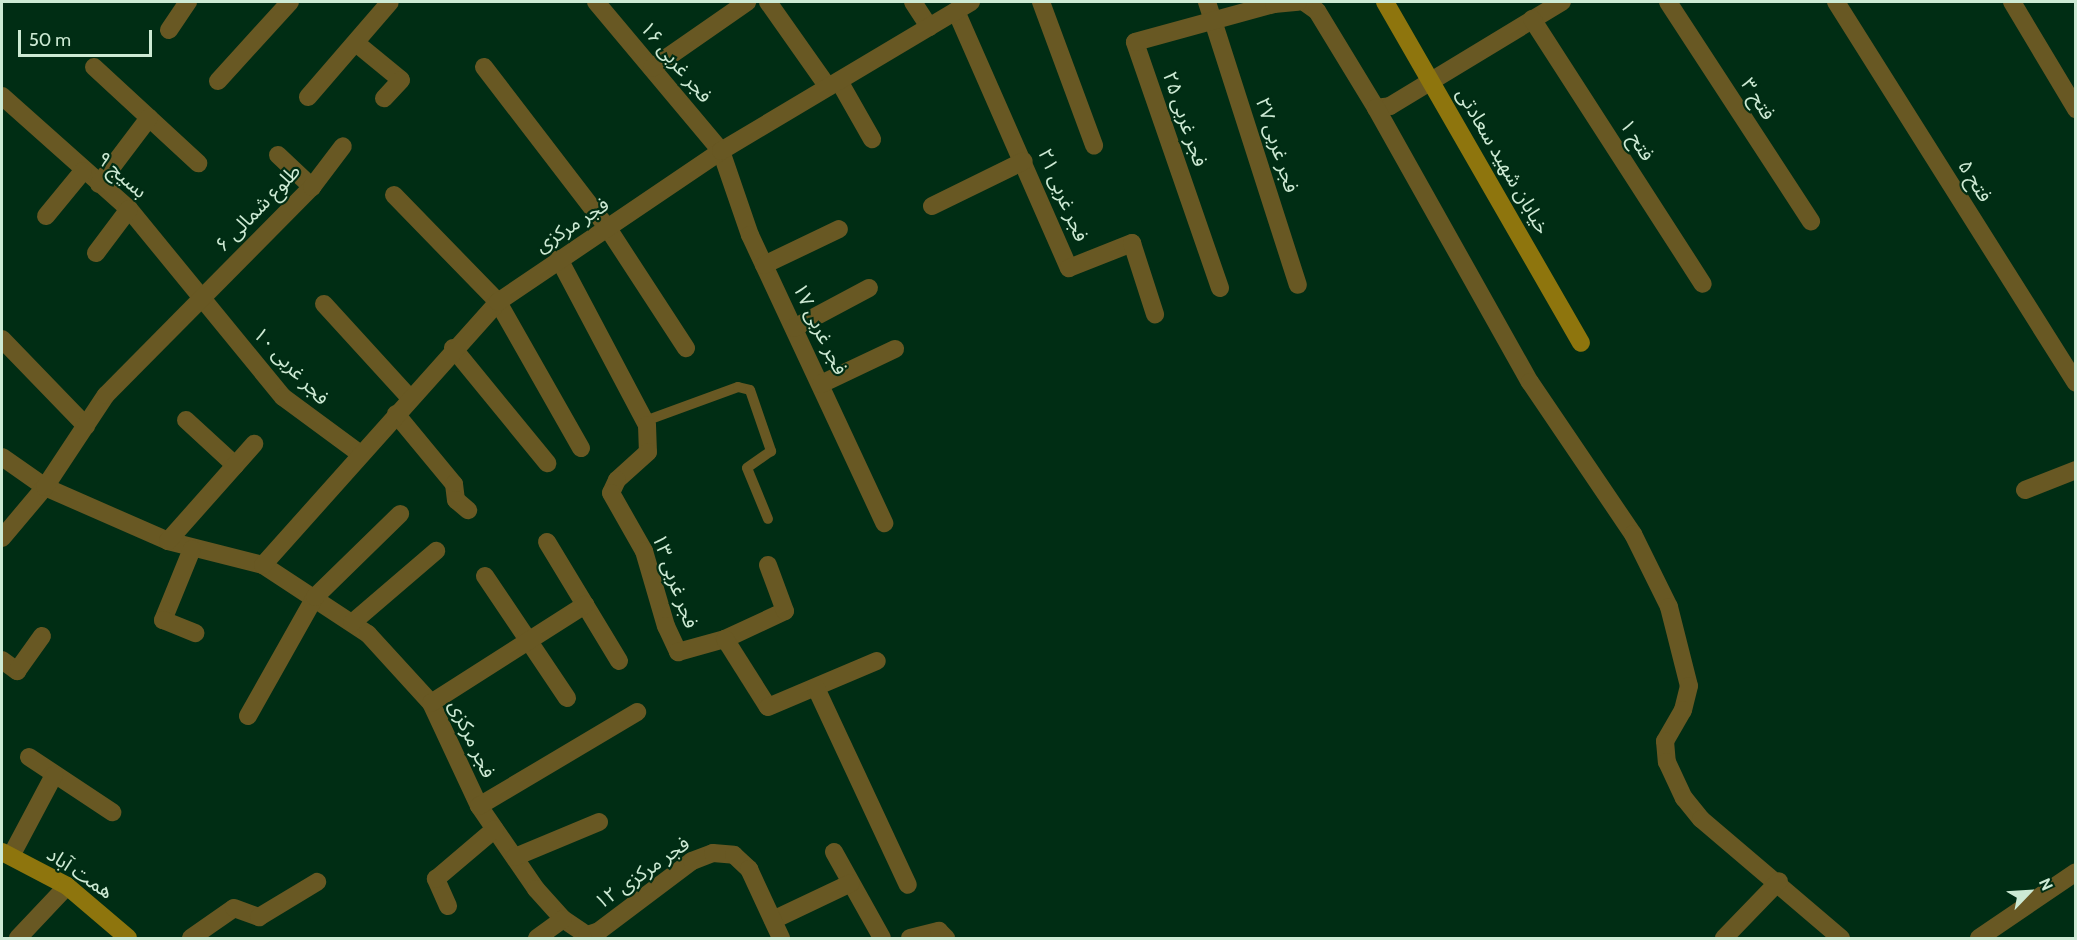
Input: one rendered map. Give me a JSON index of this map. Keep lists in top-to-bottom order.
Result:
{
  "streets": {
    "main road": ["خیابان شهید سعادتی", "همت آباد"],
    "street": [
      "فجر غربی ۱۶",
      "فتح ۳",
      "فجر غربی ۲۵",
      "فتح ۱",
      "فجر غربی ۲۷",
      "بسیج ۹",
      "فتح ۵",
      "فجر غربی ۲۱",
      "طلوع شمالی ۶",
      "فجر مرکزی",
      "فجر غربی ۱۷",
      "فجر غربی ۱۰",
      "فجر غربی ۱۳",
      "فجر مرکزی ۱۲"
    ]
  },
  "crossings": [
    ["فجر غربی ۱۶", "فجر مرکزی"],
    ["فجر غربی ۱۶", "فجر غربی ۱۷"],
    ["فجر غربی ۲۵", "فجر غربی ۲۷"],
    ["بسیج ۹", "طلوع شمالی ۶"],
    ["بسیج ۹", "فجر غربی ۱۰"],
    ["فجر غربی ۲۱", "فجر مرکزی"],
    ["طلوع شمالی ۶", "فجر مرکزی"],
    ["طلوع شمالی ۶", "فجر غربی ۱۰"],
    ["فجر مرکزی", "فجر غربی ۱۷"],
    ["فجر مرکزی", "فجر غربی ۱۰"],
    ["فجر مرکزی", "فجر غربی ۱۳"],
    ["فجر مرکزی", "فجر مرکزی ۱۲"]
  ],
  "scale_bar": "50 m",
  "north": "top right"
}
